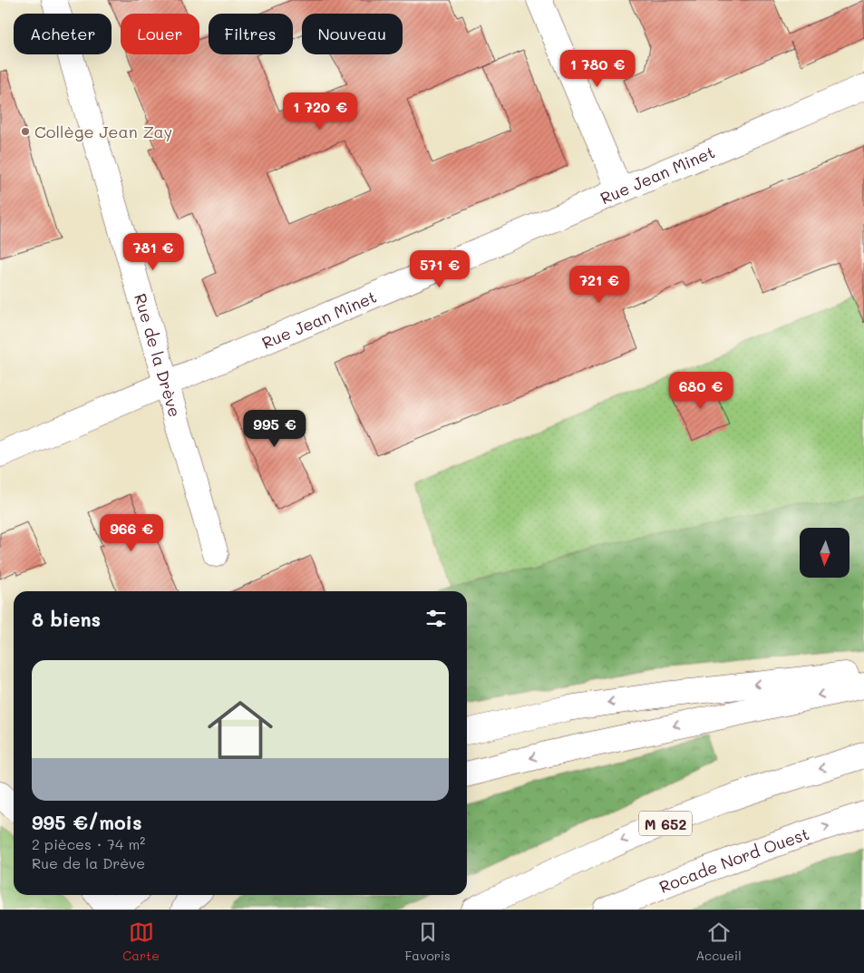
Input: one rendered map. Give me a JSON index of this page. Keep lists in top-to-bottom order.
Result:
{
  "streets": {
    "main road": [
      "Rue Jean Minet",
      "Rue de la Drève",
      "M 652",
      "Rocade Nord Ouest"
    ]
  },
  "crossings": [
    ["Rue Jean Minet", "Rue de la Drève"]
  ],
  "places": ["Collège Jean Zay"],
  "north": "bottom",
  "page": {
    "chip": [
      "Acheter",
      "Louer",
      "Filtres",
      "Nouveau"
    ],
    "price": [
      "1 780 €",
      "1 720 €",
      "781 €",
      "571 €",
      "721 €",
      "680 €",
      "995 €",
      "966 €"
    ],
    "heading": "8 biens",
    "list": [
      {
        "name": "995 €/mois",
        "note": "2 pièces · 74 m² · Rue de la Drève"
      }
    ],
    "tabs": ["Carte", "Favoris", "Accueil"]
  }
}
